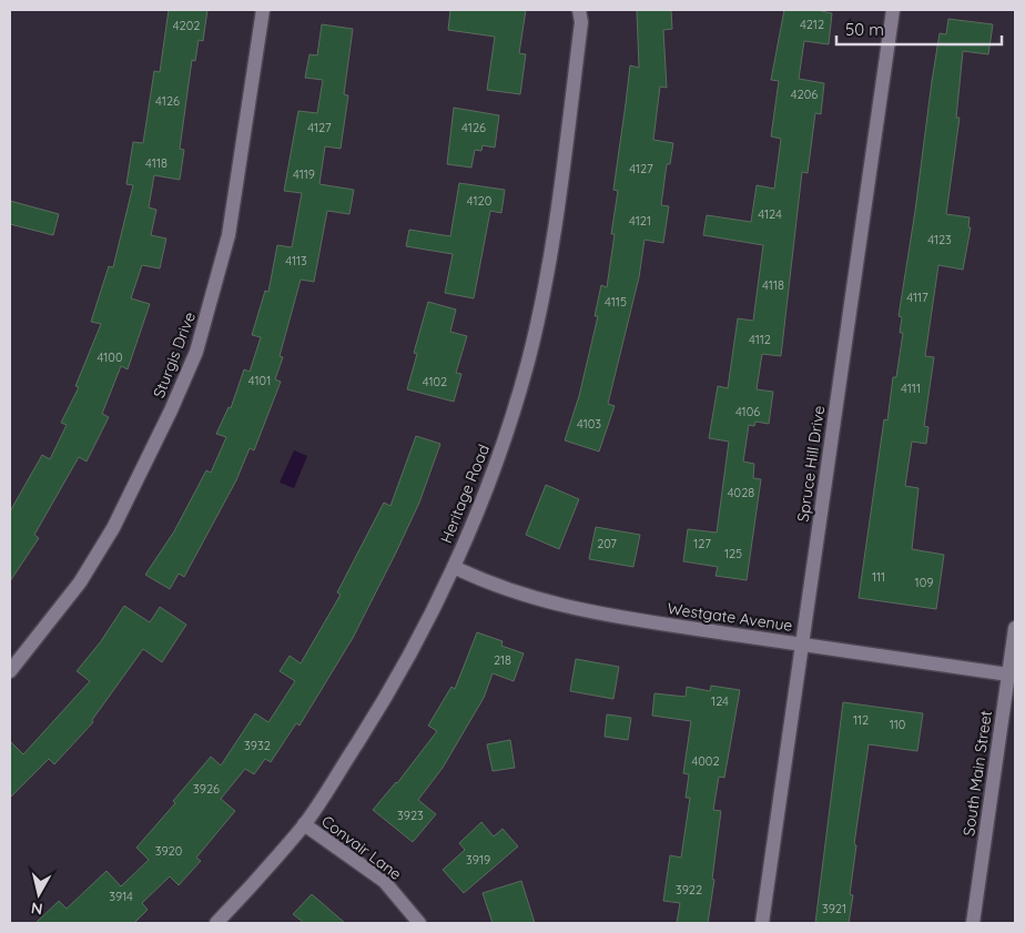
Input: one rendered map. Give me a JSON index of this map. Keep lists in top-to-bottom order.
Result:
{
  "streets": {
    "street": [
      "Sturgis Drive",
      "Spruce Hill Drive",
      "Heritage Road",
      "Westgate Avenue",
      "South Main Street",
      "Convair Lane"
    ]
  },
  "crossings": [
    ["Spruce Hill Drive", "Westgate Avenue"],
    ["Heritage Road", "Westgate Avenue"],
    ["Heritage Road", "Convair Lane"],
    ["Westgate Avenue", "South Main Street"]
  ],
  "house_numbers": [
    "4212",
    "4202",
    "4206",
    "4126",
    "4127",
    "4126",
    "4118",
    "4127",
    "4119",
    "4120",
    "4124",
    "4121",
    "4123",
    "4113",
    "4118",
    "4117",
    "4115",
    "4112",
    "4100",
    "4101",
    "4102",
    "4111",
    "4106",
    "4103",
    "4028",
    "207",
    "127",
    "125",
    "111",
    "109",
    "218",
    "124",
    "112",
    "110",
    "3932",
    "4002",
    "3926",
    "3923",
    "3920",
    "3919",
    "3922",
    "3914",
    "3921"
  ],
  "scale_bar": "50 m",
  "north": "bottom"
}
